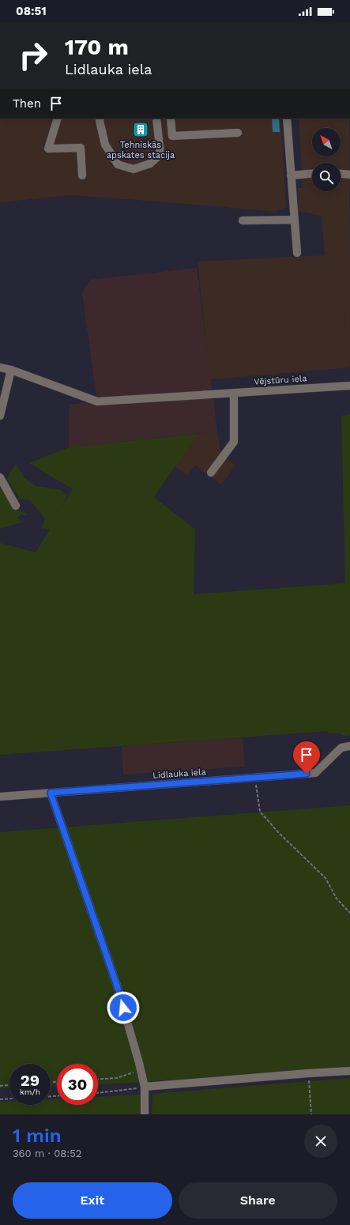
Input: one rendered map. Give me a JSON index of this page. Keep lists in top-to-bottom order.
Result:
{
  "streets": {
    "street": ["Vējstūru iela", "Lidlauka iela"]
  },
  "places": {
    "building": ["Tehniskās apskates stacija"]
  },
  "north": "top left",
  "page": {
    "status": "08:51",
    "turn": ["170 m", "Lidlauka iela"],
    "then": "Then",
    "speed": "29 km/h",
    "limit": "30",
    "heading": ["1 min", "360 m · 08:52"],
    "buttons": ["Exit", "Share"]
  }
}
